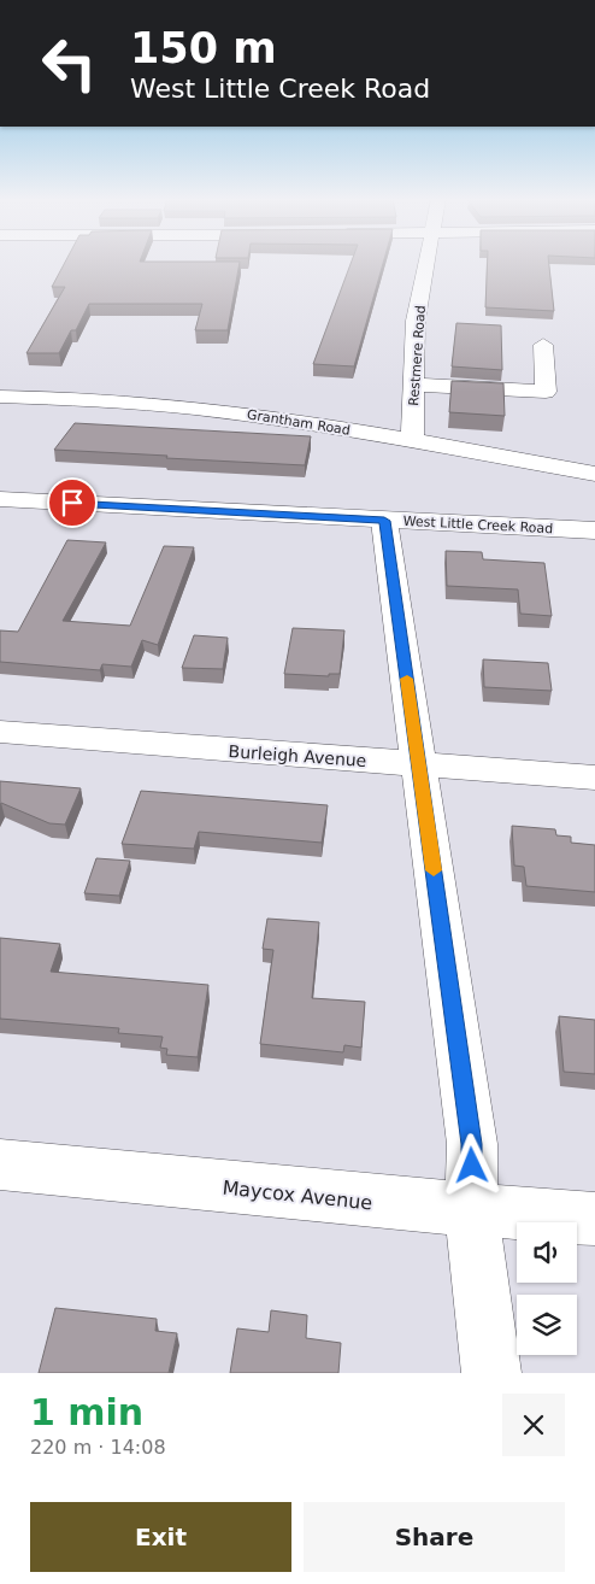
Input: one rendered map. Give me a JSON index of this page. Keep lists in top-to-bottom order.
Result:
{
  "streets": {
    "street": [
      "Restmere Road",
      "Grantham Road",
      "West Little Creek Road",
      "Burleigh Avenue",
      "Maycox Avenue"
    ]
  },
  "crossings": [
    ["Restmere Road", "Grantham Road"]
  ],
  "page": {
    "turn": ["150 m", "West Little Creek Road"],
    "heading": ["1 min", "220 m · 14:08"],
    "buttons": ["Exit", "Share"]
  }
}
